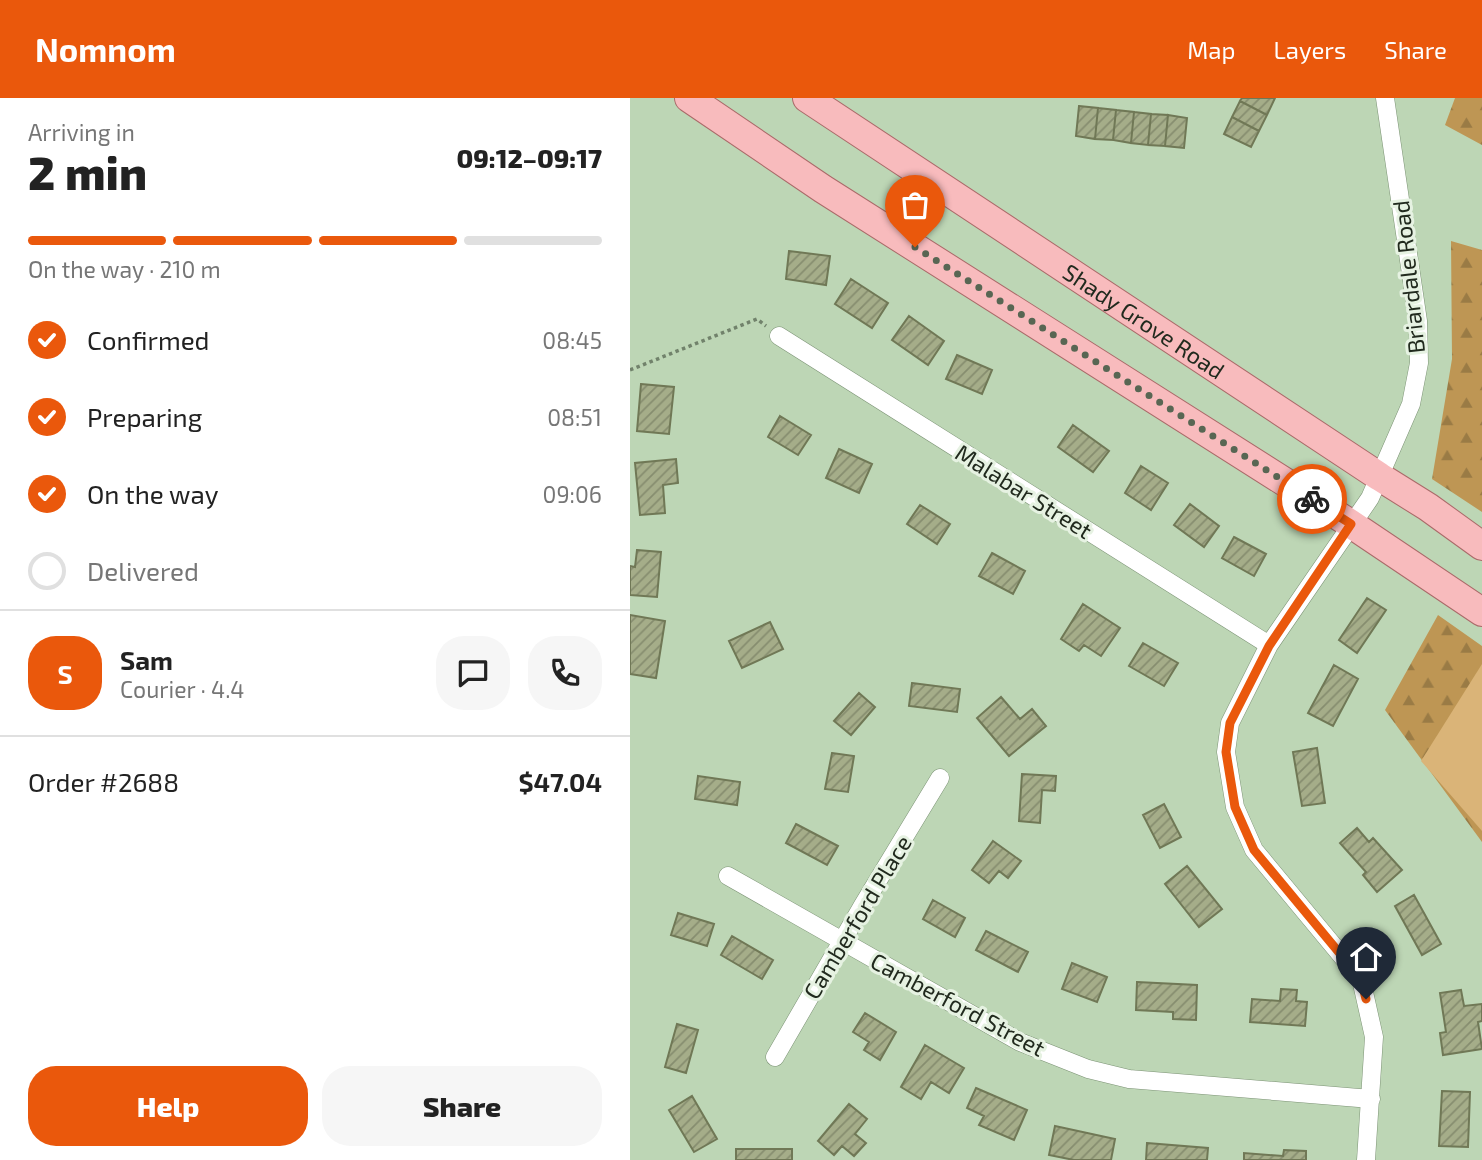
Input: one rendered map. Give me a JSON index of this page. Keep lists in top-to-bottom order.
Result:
{
  "streets": {
    "main road": ["Shady Grove Road"],
    "street": [
      "Briardale Road",
      "Malabar Street",
      "Camberford Place",
      "Camberford Street"
    ]
  },
  "crossings": [
    ["Briardale Road", "Shady Grove Road"],
    ["Briardale Road", "Malabar Street"],
    ["Briardale Road", "Camberford Street"],
    ["Camberford Place", "Camberford Street"]
  ],
  "page": {
    "header": "Nomnom",
    "nav": ["Map", "Layers", "Share"],
    "heading": ["2 min", "Arriving in", "09:12–09:17"],
    "panel": [
      "Sam",
      "Courier · 4.4",
      "Order #2688",
      "$47.04"
    ],
    "bar": "On the way · 210 m",
    "list": [
      ["Confirmed", "08:45"],
      ["Preparing", "08:51"],
      ["On the way", "09:06"],
      "Delivered"
    ],
    "round": "S",
    "buttons": ["Help", "Share"]
  }
}
